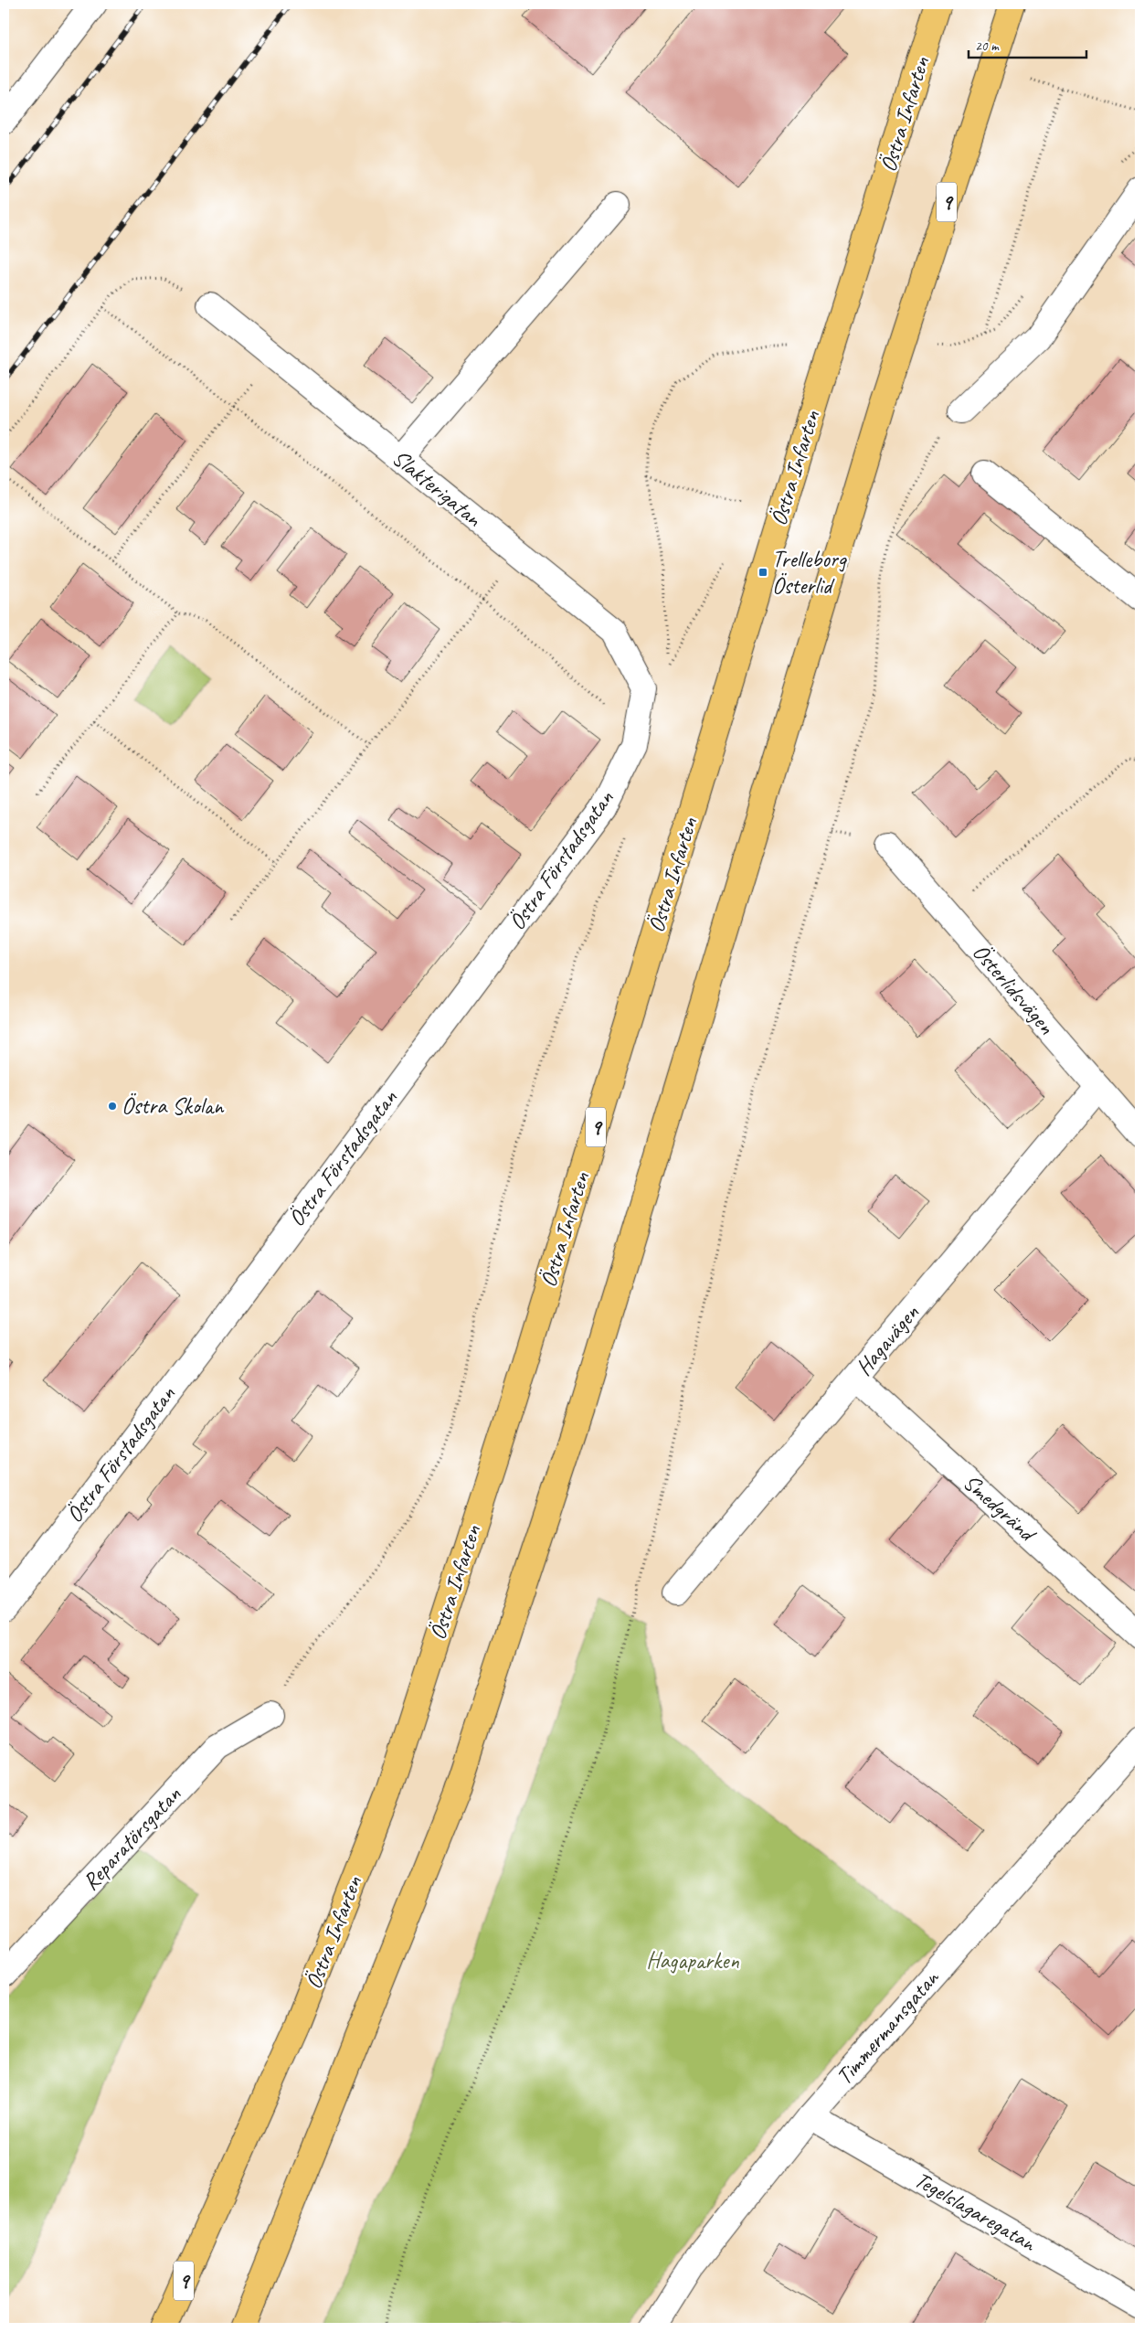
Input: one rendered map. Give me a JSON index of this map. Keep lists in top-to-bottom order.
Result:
{
  "streets": {
    "main road": ["Östra Infarten", "9"],
    "street": [
      "Slakterigatan",
      "Östra Förstadsgatan",
      "Österlidsvägen",
      "Hagavägen",
      "Smedgränd",
      "Reparatörsgatan",
      "Timmermansgatan",
      "Tegelslagaregatan"
    ]
  },
  "crossings": [
    ["Slakterigatan", "Östra Förstadsgatan"],
    ["Österlidsvägen", "Hagavägen"],
    ["Hagavägen", "Smedgränd"],
    ["Timmermansgatan", "Tegelslagaregatan"]
  ],
  "parks": ["Hagaparken"],
  "places": {
    "transit": ["Trelleborg Österlid"],
    "other": ["Östra Skolan"]
  },
  "scale_bar": "20 m"
}
